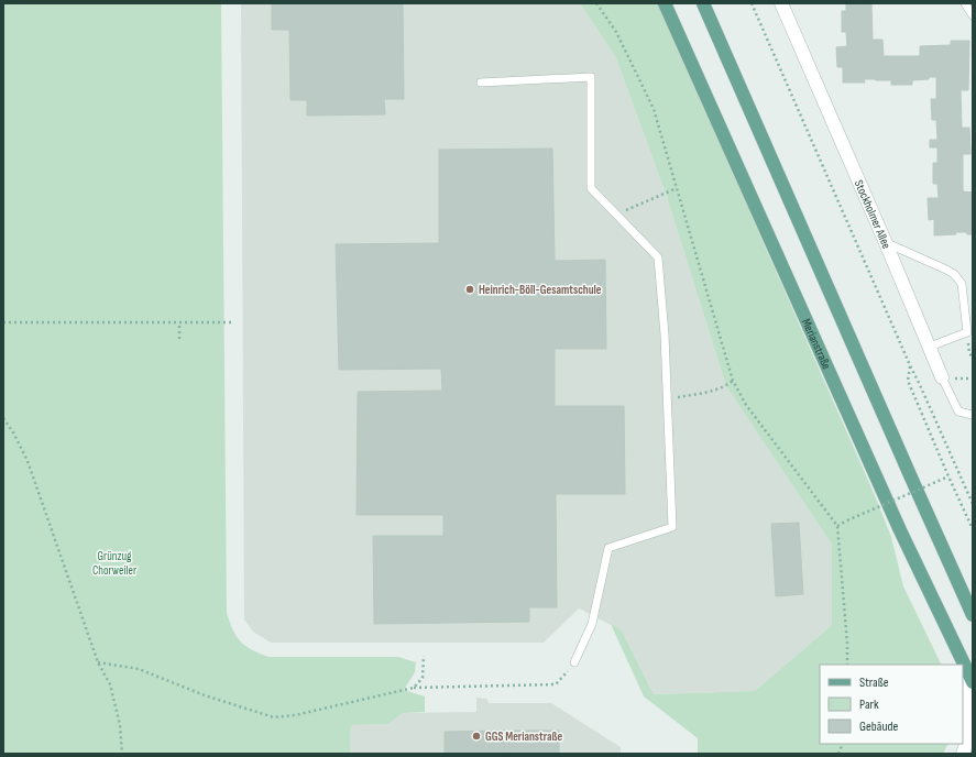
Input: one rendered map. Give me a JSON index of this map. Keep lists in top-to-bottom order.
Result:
{
  "streets": {
    "main road": ["Merianstraße"],
    "street": ["Stockholmer Allee"]
  },
  "parks": ["Grünzug Chorweiler"],
  "places": ["Heinrich-Böll-Gesamtschule", "GGS Merianstraße"],
  "legend": ["Straße", "Park", "Gebäude"]
}
